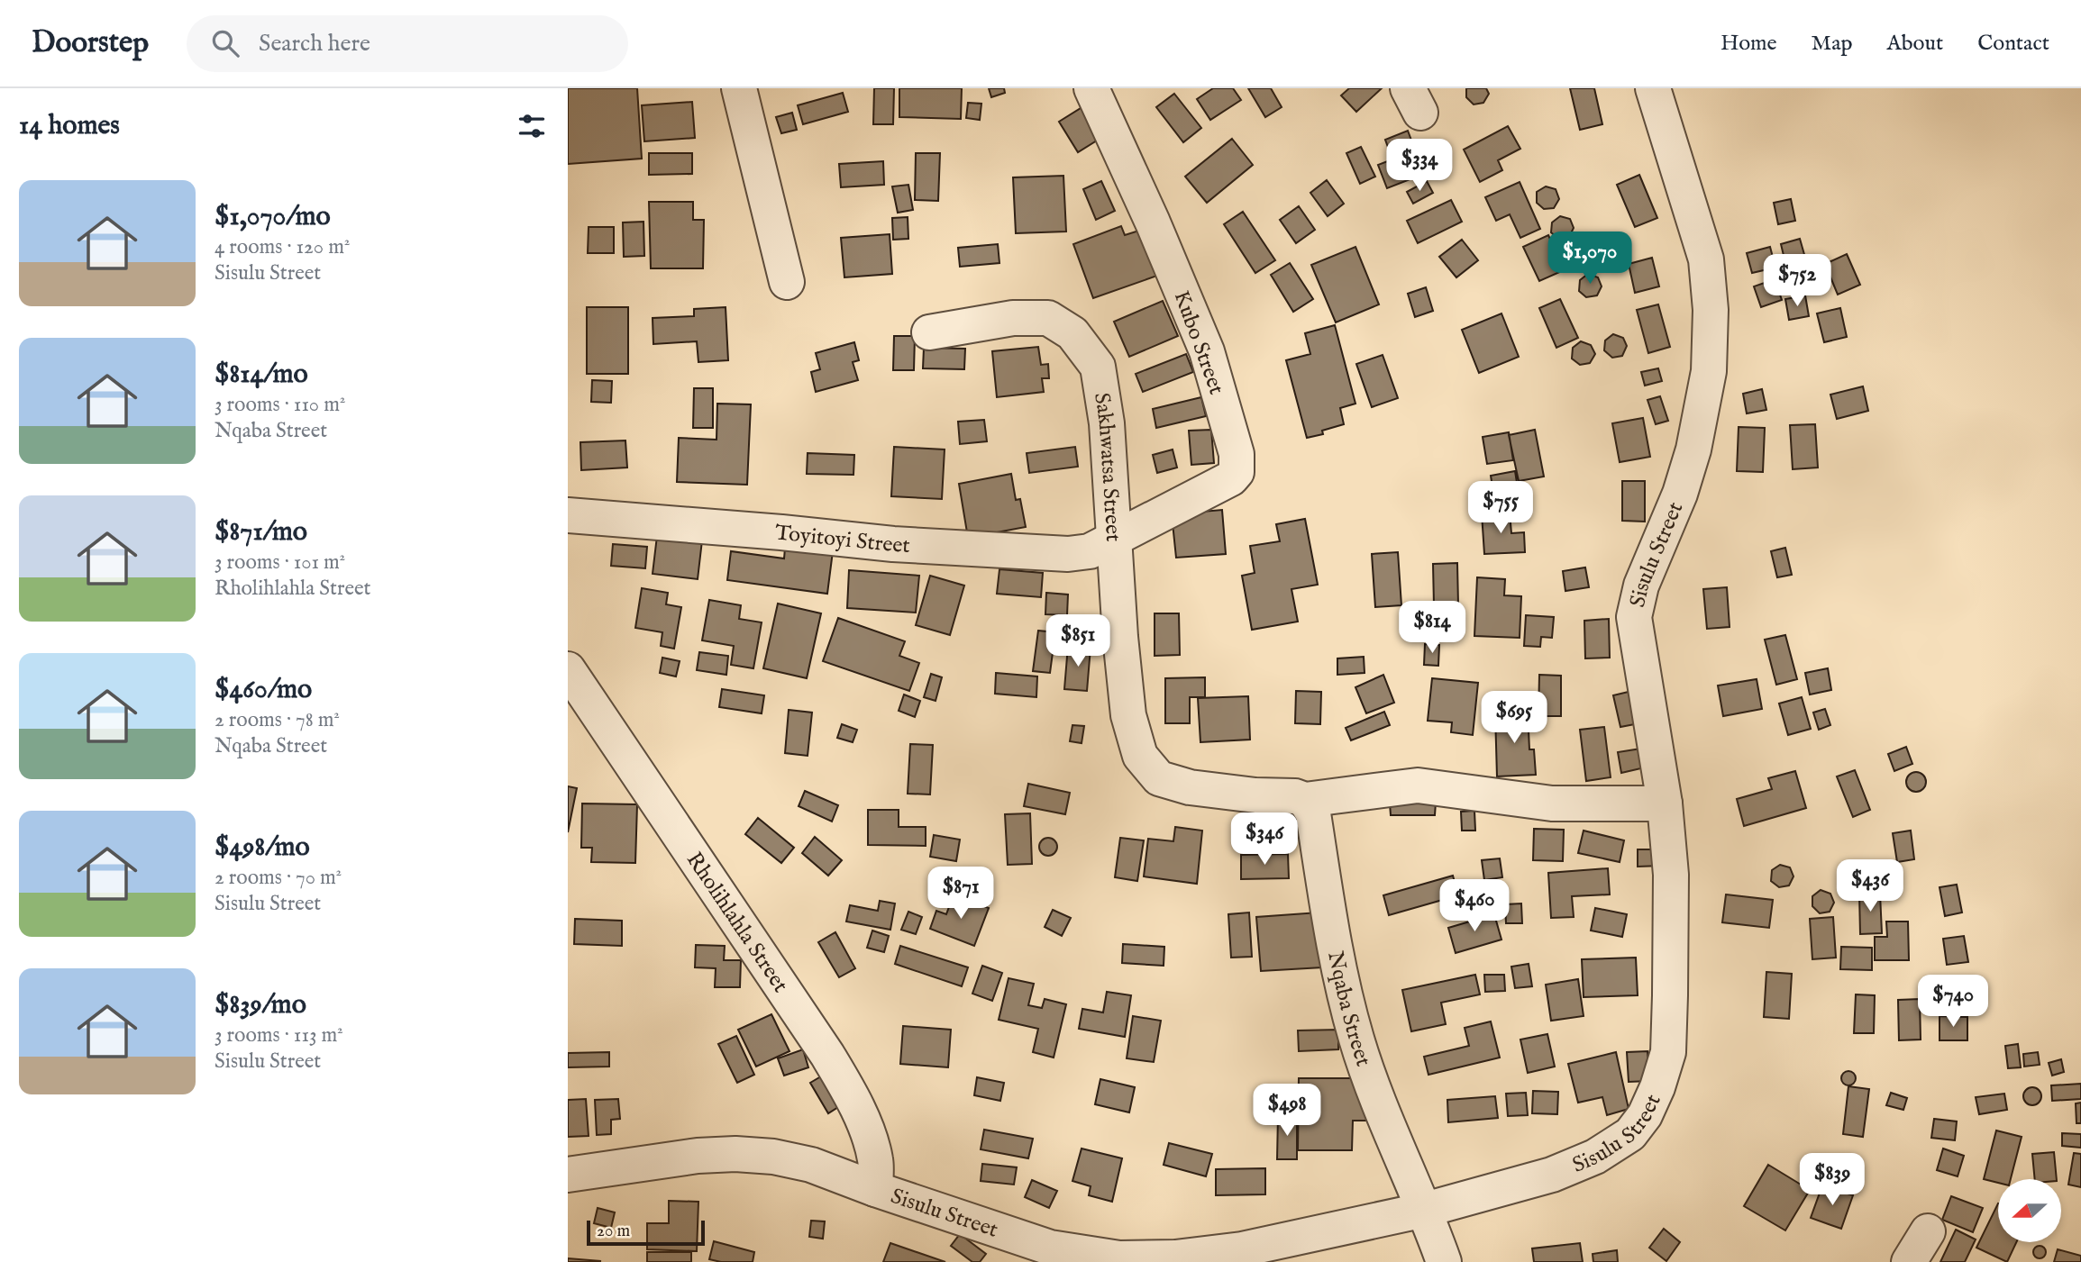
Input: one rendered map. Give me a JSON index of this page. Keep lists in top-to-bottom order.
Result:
{
  "streets": {
    "street": [
      "Kubo Street",
      "Sakhwatsa Street",
      "Toyitoyi Street",
      "Sisulu Street",
      "Rholihlahla Street",
      "Nqaba Street"
    ]
  },
  "crossings": [
    ["Kubo Street", "Sakhwatsa Street"],
    ["Kubo Street", "Toyitoyi Street"],
    ["Sakhwatsa Street", "Toyitoyi Street"],
    ["Sakhwatsa Street", "Nqaba Street"],
    ["Sisulu Street", "Rholihlahla Street"],
    ["Sisulu Street", "Nqaba Street"]
  ],
  "scale_bar": "20 m",
  "north": "left",
  "page": {
    "header": "Doorstep",
    "search": "Search here",
    "nav": [
      "Home",
      "Map",
      "About",
      "Contact"
    ],
    "heading": "14 homes",
    "price": [
      "$334",
      "$1,070",
      "$752",
      "$755",
      "$814",
      "$851",
      "$695",
      "$346",
      "$436",
      "$871",
      "$460",
      "$740",
      "$498",
      "$839"
    ],
    "list": [
      {
        "name": "$1,070/mo",
        "note": "4 rooms · 120 m² · Sisulu Street"
      },
      {
        "name": "$814/mo",
        "note": "3 rooms · 110 m² · Nqaba Street"
      },
      {
        "name": "$871/mo",
        "note": "3 rooms · 101 m² · Rholihlahla Street"
      },
      {
        "name": "$460/mo",
        "note": "2 rooms · 78 m² · Nqaba Street"
      },
      {
        "name": "$498/mo",
        "note": "2 rooms · 70 m² · Sisulu Street"
      },
      {
        "name": "$839/mo",
        "note": "3 rooms · 113 m² · Sisulu Street"
      }
    ],
    "scale": "20 m"
  }
}
